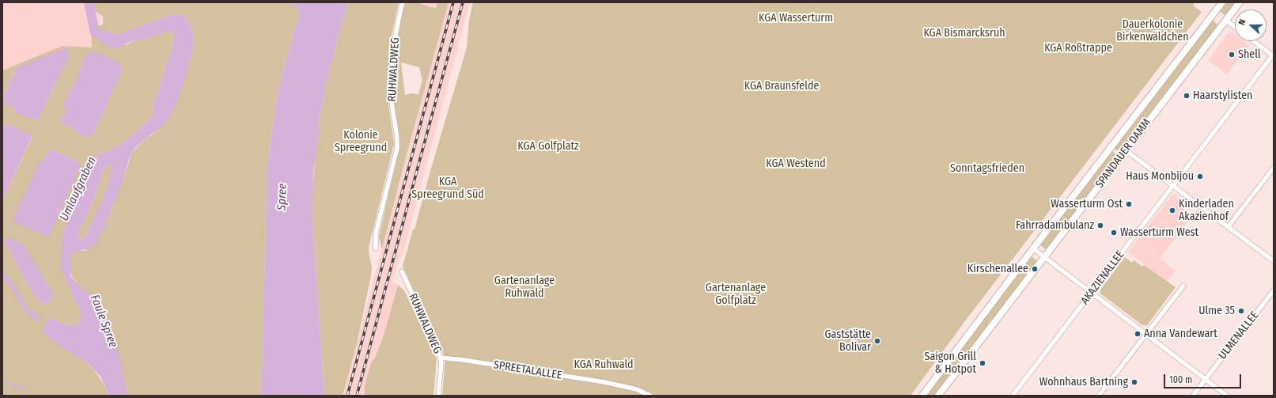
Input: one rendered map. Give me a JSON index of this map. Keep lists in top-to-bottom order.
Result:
{
  "streets": {
    "main road": ["SPANDAUER DAMM"],
    "street": [
      "RUHWALDWEG",
      "AKAZIENALLEE",
      "ULMENALLEE",
      "SPREETALALLEE"
    ]
  },
  "crossings": [
    ["RUHWALDWEG", "SPREETALALLEE"]
  ],
  "water": ["Umlaufgraben", "Spree", "Faule Spree"],
  "parks": [
    "KGA Wasserturm",
    "Dauerkolonie Birkenwäldchen",
    "KGA Bismarcksruh",
    "KGA Roßtrappe",
    "KGA Braunsfelde",
    "Kolonie Spreegrund",
    "KGA Golfplatz",
    "KGA Westend",
    "Sonntagsfrieden",
    "KGA Spreegrund Süd",
    "Gartenanlage Ruhwald",
    "Gartenanlage Golfplatz",
    "KGA Ruhwald"
  ],
  "places": [
    "Shell",
    "Haarstylisten",
    "Haus Monbijou",
    "Wasserturm Ost",
    "Kinderladen Akazienhof",
    "Fahrradambulanz",
    "Wasserturm West",
    "Kirschenallee",
    "Ulme 35",
    "Anna Vandewart",
    "Gaststätte Bolivar",
    "Saigon Grill & Hotpot",
    "Wohnhaus Bartning"
  ],
  "scale_bar": "100 m",
  "north": "left"
}
